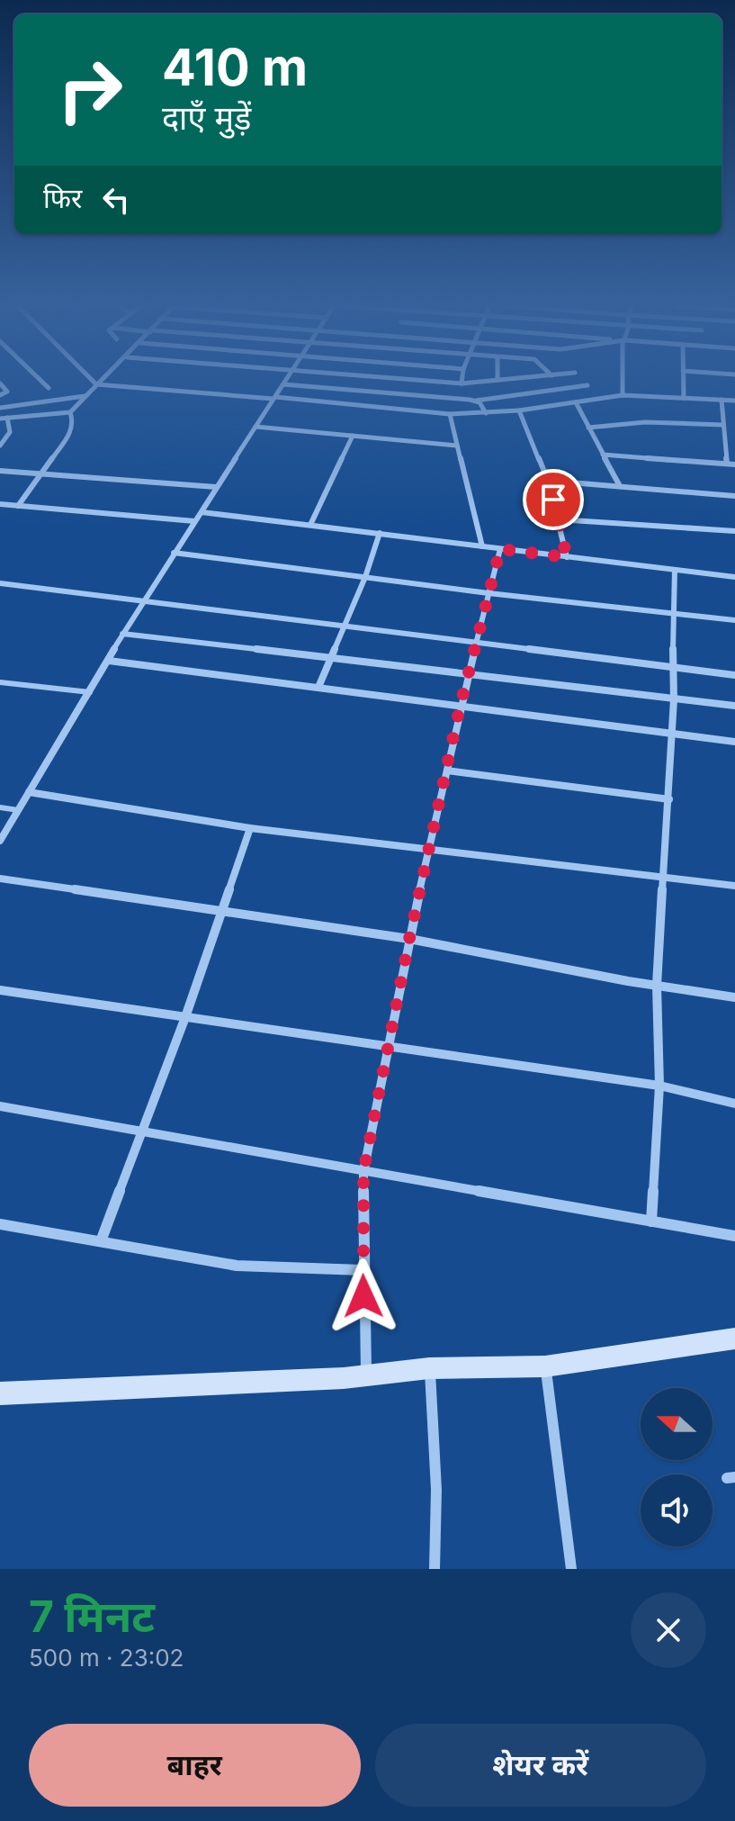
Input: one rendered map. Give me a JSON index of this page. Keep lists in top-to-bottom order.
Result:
{
  "north": "left",
  "page": {
    "turn": ["410 m", "दाएँ मुड़ें"],
    "then": "फिर",
    "heading": ["7 मिनट", "500 m · 23:02"],
    "buttons": ["बाहर", "शेयर करें"]
  }
}
